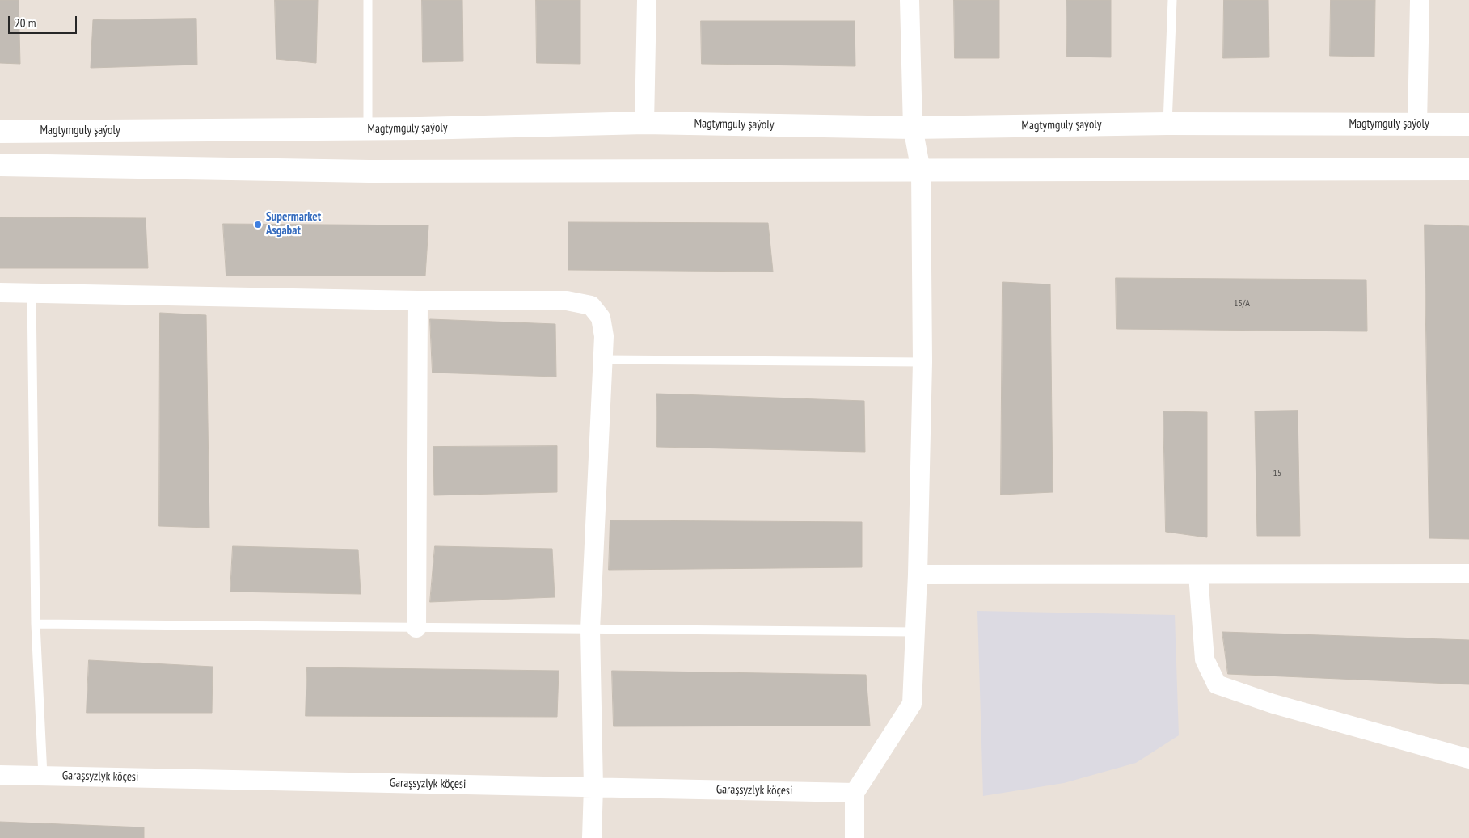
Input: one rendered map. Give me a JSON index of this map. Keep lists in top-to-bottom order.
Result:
{
  "streets": {
    "street": ["Magtymguly şaýoly", "Garaşsyzlyk köçesi"]
  },
  "places": ["Supermarket Asgabat"],
  "house_numbers": ["15/A", "15"],
  "scale_bar": "20 m"
}
